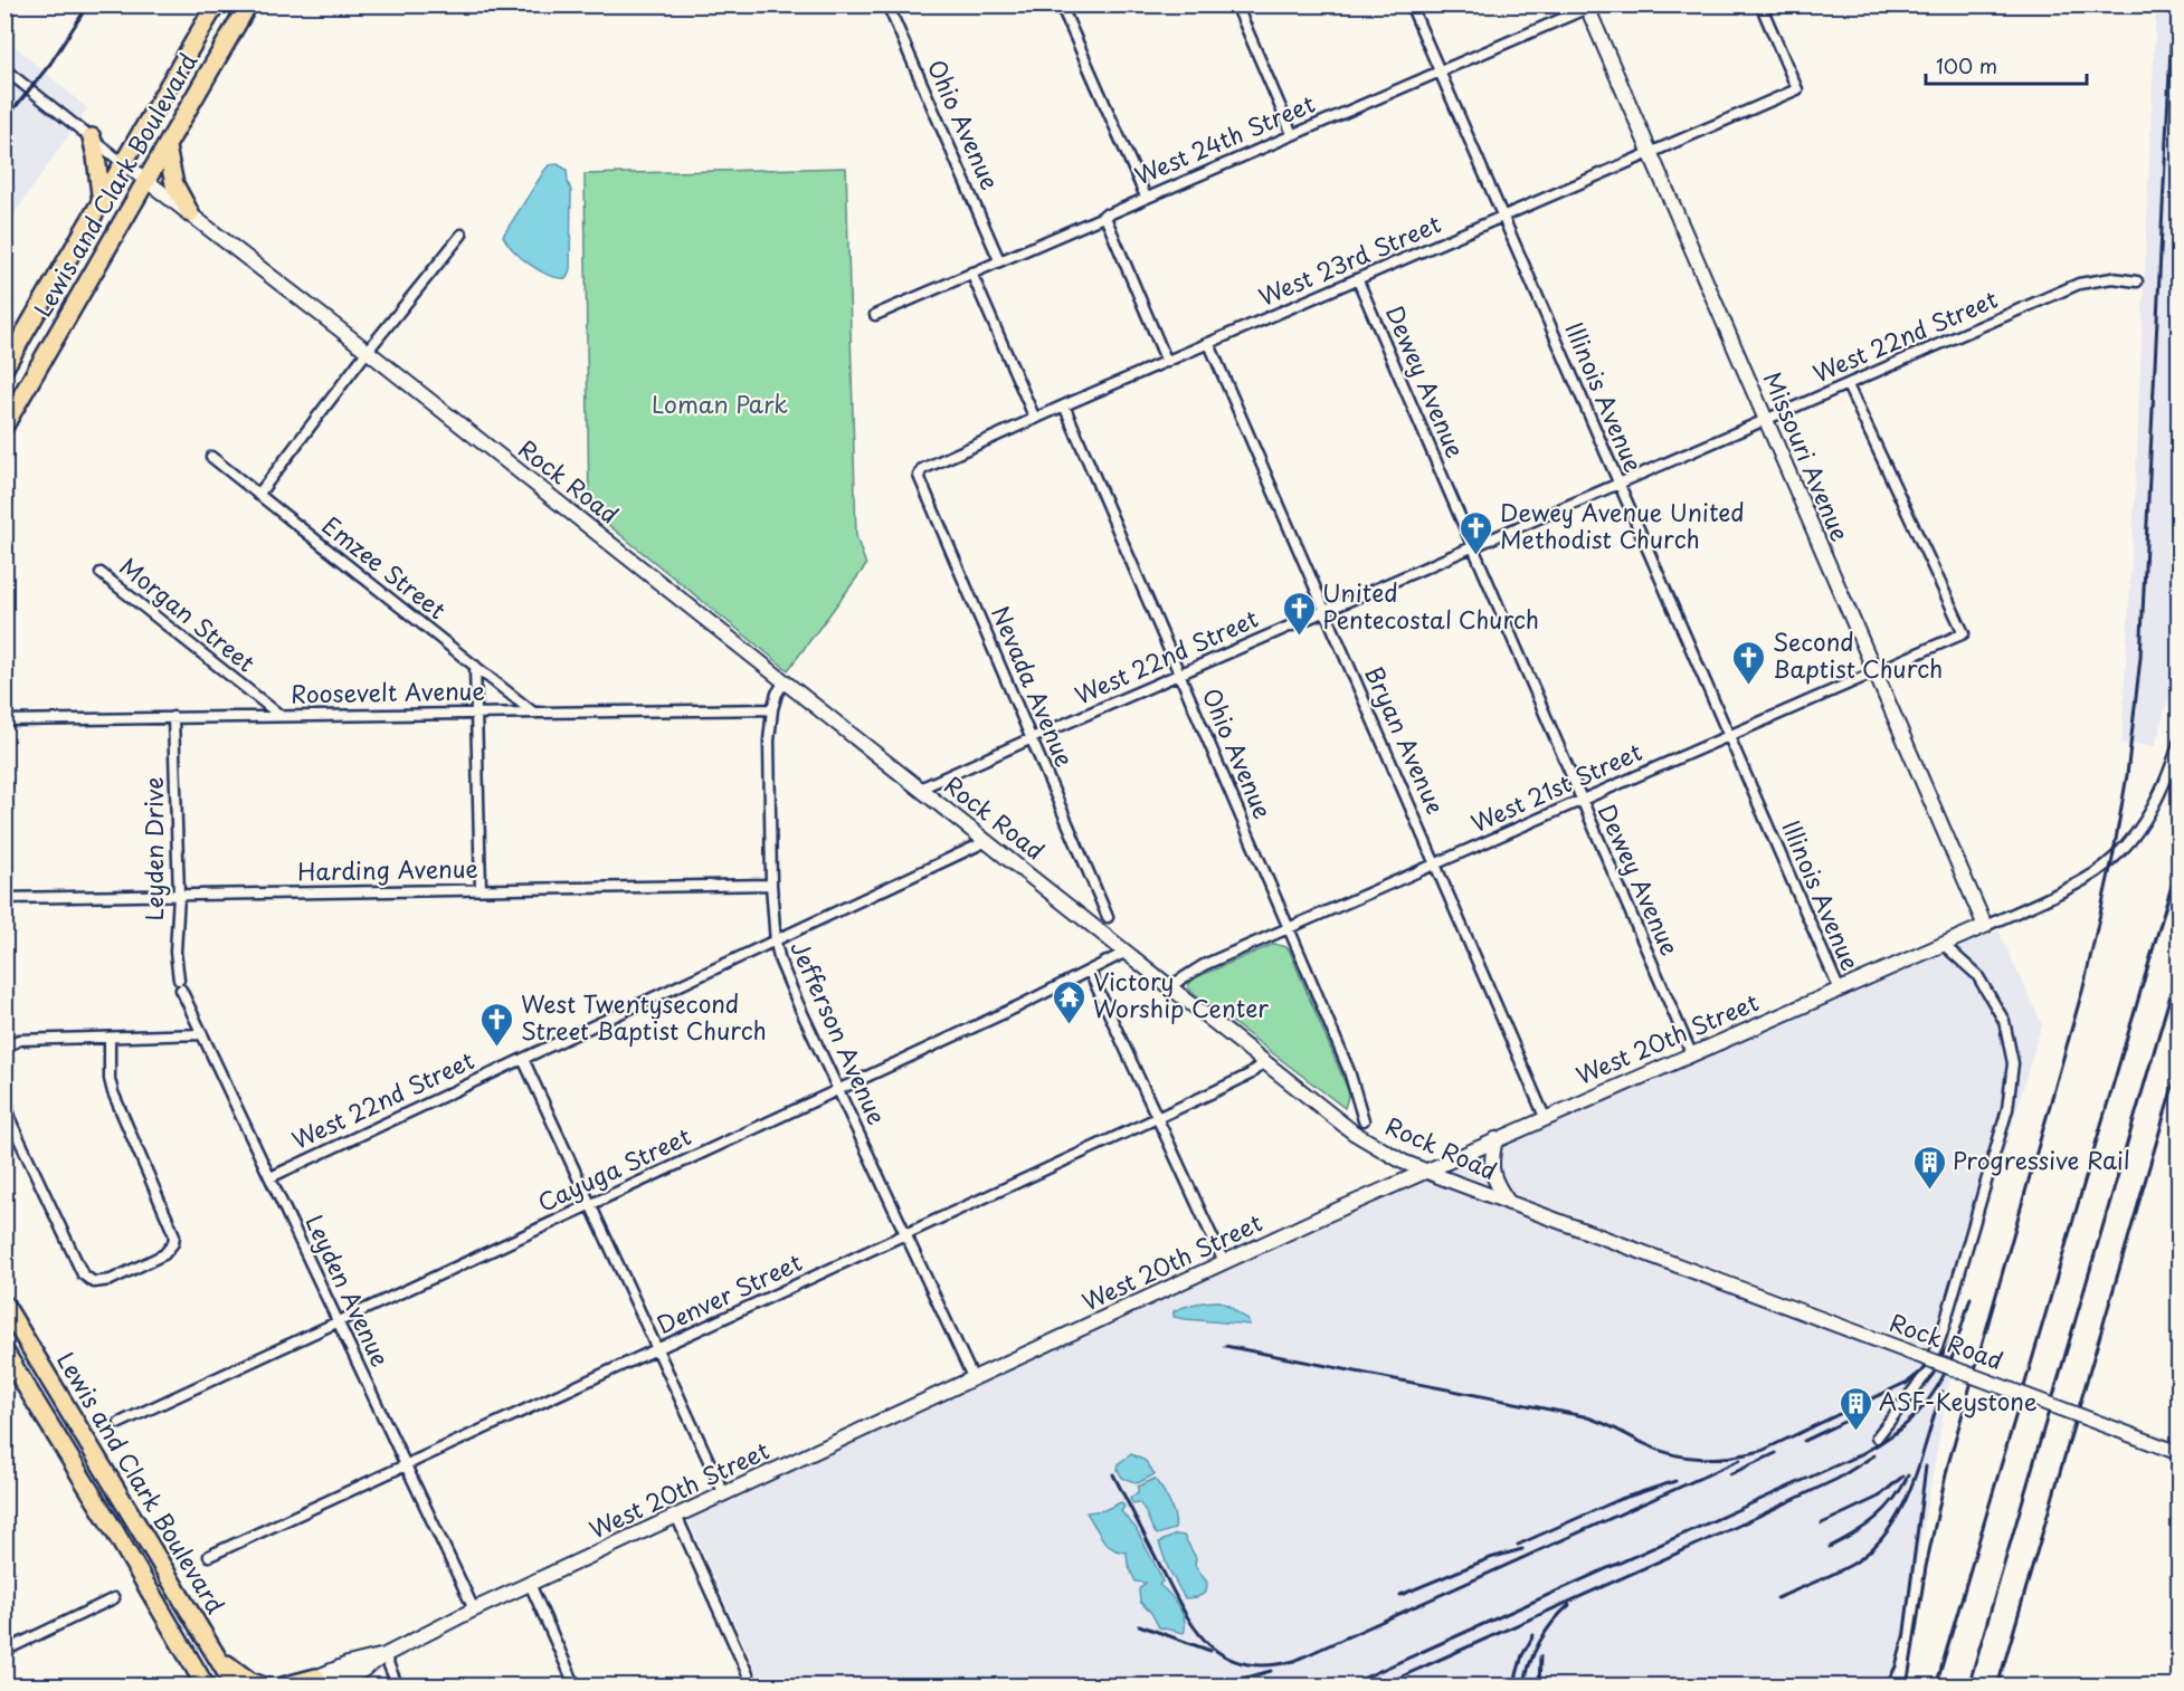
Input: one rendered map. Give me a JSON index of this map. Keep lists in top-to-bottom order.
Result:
{
  "streets": {
    "highway": ["Lewis and Clark Boulevard"],
    "street": [
      "Ohio Avenue",
      "West 24th Street",
      "West 23rd Street",
      "West 22nd Street",
      "Dewey Avenue",
      "Illinois Avenue",
      "Missouri Avenue",
      "Rock Road",
      "Emzee Street",
      "Morgan Street",
      "Nevada Avenue",
      "Roosevelt Avenue",
      "Bryan Avenue",
      "West 21st Street",
      "Leyden Drive",
      "Harding Avenue",
      "Jefferson Avenue",
      "West 20th Street",
      "Cayuga Street",
      "Leyden Avenue",
      "Denver Street"
    ]
  },
  "crossings": [
    ["Ohio Avenue", "West 24th Street"],
    ["Ohio Avenue", "West 23rd Street"],
    ["Ohio Avenue", "West 22nd Street"],
    ["Ohio Avenue", "West 21st Street"],
    ["West 24th Street", "Illinois Avenue"],
    ["West 24th Street", "Missouri Avenue"],
    ["Lewis and Clark Boulevard", "Rock Road"],
    ["West 23rd Street", "Dewey Avenue"],
    ["West 23rd Street", "Illinois Avenue"],
    ["West 23rd Street", "Missouri Avenue"],
    ["West 23rd Street", "Nevada Avenue"],
    ["West 23rd Street", "Bryan Avenue"],
    ["West 22nd Street", "Dewey Avenue"],
    ["West 22nd Street", "Illinois Avenue"],
    ["West 22nd Street", "Missouri Avenue"],
    ["West 22nd Street", "Rock Road"],
    ["West 22nd Street", "Nevada Avenue"],
    ["West 22nd Street", "Bryan Avenue"],
    ["West 22nd Street", "West 21st Street"],
    ["West 22nd Street", "Jefferson Avenue"],
    ["West 22nd Street", "Leyden Avenue"],
    ["Dewey Avenue", "West 21st Street"],
    ["Dewey Avenue", "West 20th Street"],
    ["Illinois Avenue", "West 21st Street"],
    ["Illinois Avenue", "West 20th Street"],
    ["Missouri Avenue", "West 21st Street"],
    ["Missouri Avenue", "West 20th Street"],
    ["Rock Road", "West 21st Street"],
    ["Rock Road", "Jefferson Avenue"],
    ["Rock Road", "West 20th Street"],
    ["Rock Road", "Cayuga Street"],
    ["Rock Road", "Denver Street"],
    ["Emzee Street", "Roosevelt Avenue"],
    ["Morgan Street", "Roosevelt Avenue"],
    ["Roosevelt Avenue", "Leyden Drive"],
    ["Roosevelt Avenue", "Jefferson Avenue"],
    ["Bryan Avenue", "West 21st Street"],
    ["Bryan Avenue", "West 20th Street"],
    ["Leyden Drive", "Harding Avenue"],
    ["Leyden Drive", "Leyden Avenue"],
    ["Harding Avenue", "Jefferson Avenue"],
    ["Jefferson Avenue", "West 20th Street"],
    ["Jefferson Avenue", "Cayuga Street"],
    ["Jefferson Avenue", "Denver Street"],
    ["West 20th Street", "Leyden Avenue"],
    ["Cayuga Street", "Leyden Avenue"],
    ["Leyden Avenue", "Denver Street"]
  ],
  "parks": ["Loman Park"],
  "places": {
    "church": [
      "Dewey Avenue United Methodist Church",
      "United Pentecostal Church",
      "Second Baptist Church",
      "West Twentysecond Street Baptist Church"
    ],
    "temple": ["Victory Worship Center"],
    "building": ["Progressive Rail", "ASF-Keystone"]
  },
  "scale_bar": "100 m"
}
